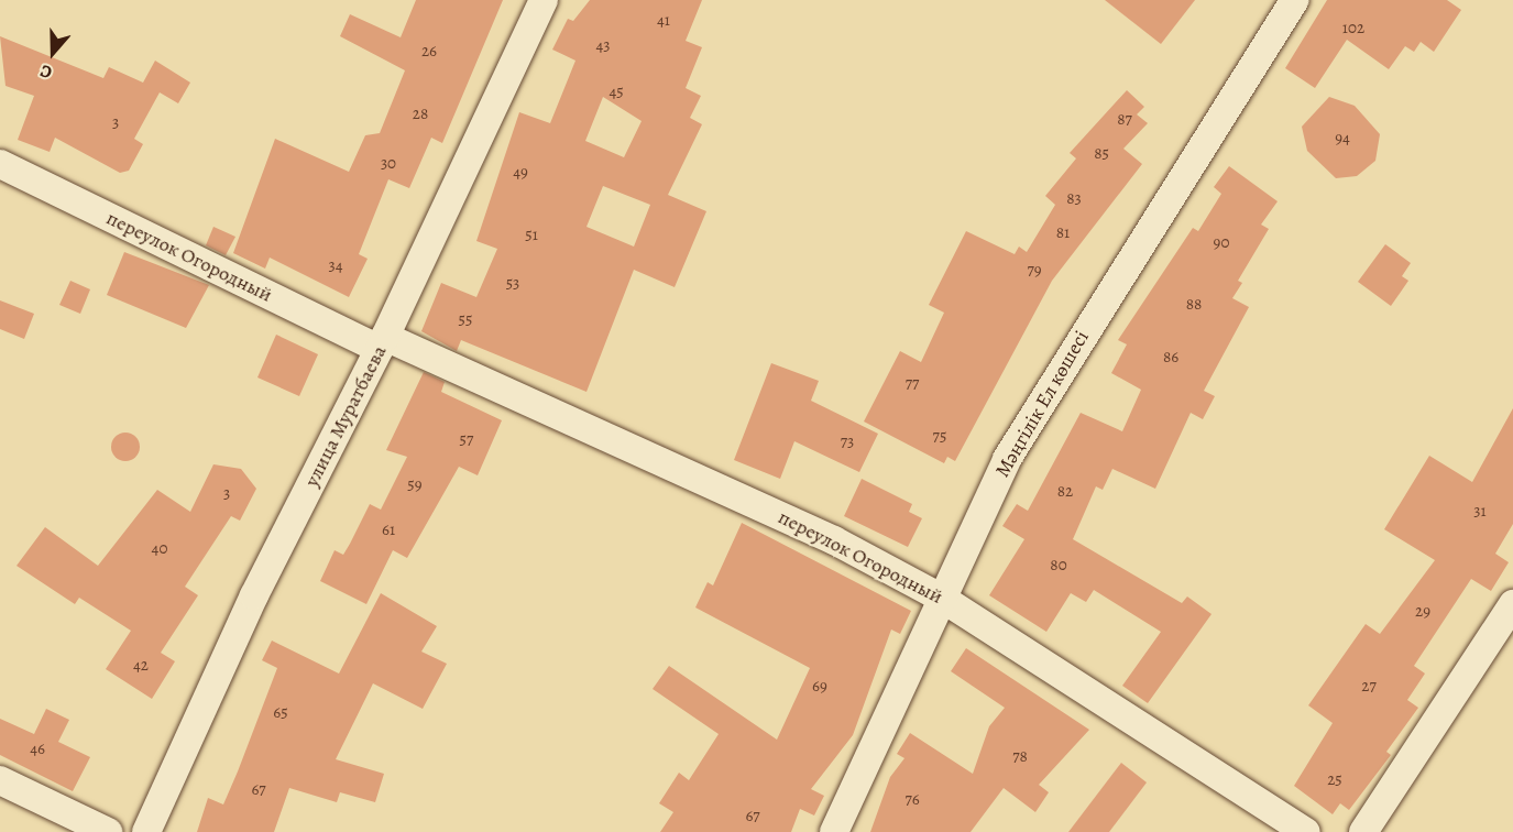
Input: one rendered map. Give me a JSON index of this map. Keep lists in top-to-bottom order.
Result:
{
  "streets": {
    "street": ["переулок Огородный", "Мәңгілік Ел көшесі", "улица Муратбаева"]
  },
  "crossings": [
    ["переулок Огородный", "Мәңгілік Ел көшесі"],
    ["переулок Огородный", "улица Муратбаева"]
  ],
  "house_numbers": [
    "41",
    "102",
    "43",
    "26",
    "45",
    "28",
    "87",
    "3",
    "94",
    "85",
    "30",
    "49",
    "83",
    "81",
    "51",
    "90",
    "34",
    "79",
    "53",
    "88",
    "55",
    "86",
    "77",
    "75",
    "57",
    "73",
    "59",
    "82",
    "3",
    "31",
    "61",
    "40",
    "80",
    "29",
    "42",
    "69",
    "27",
    "65",
    "46",
    "78",
    "25",
    "67",
    "76",
    "67"
  ],
  "north": "bottom"
}
